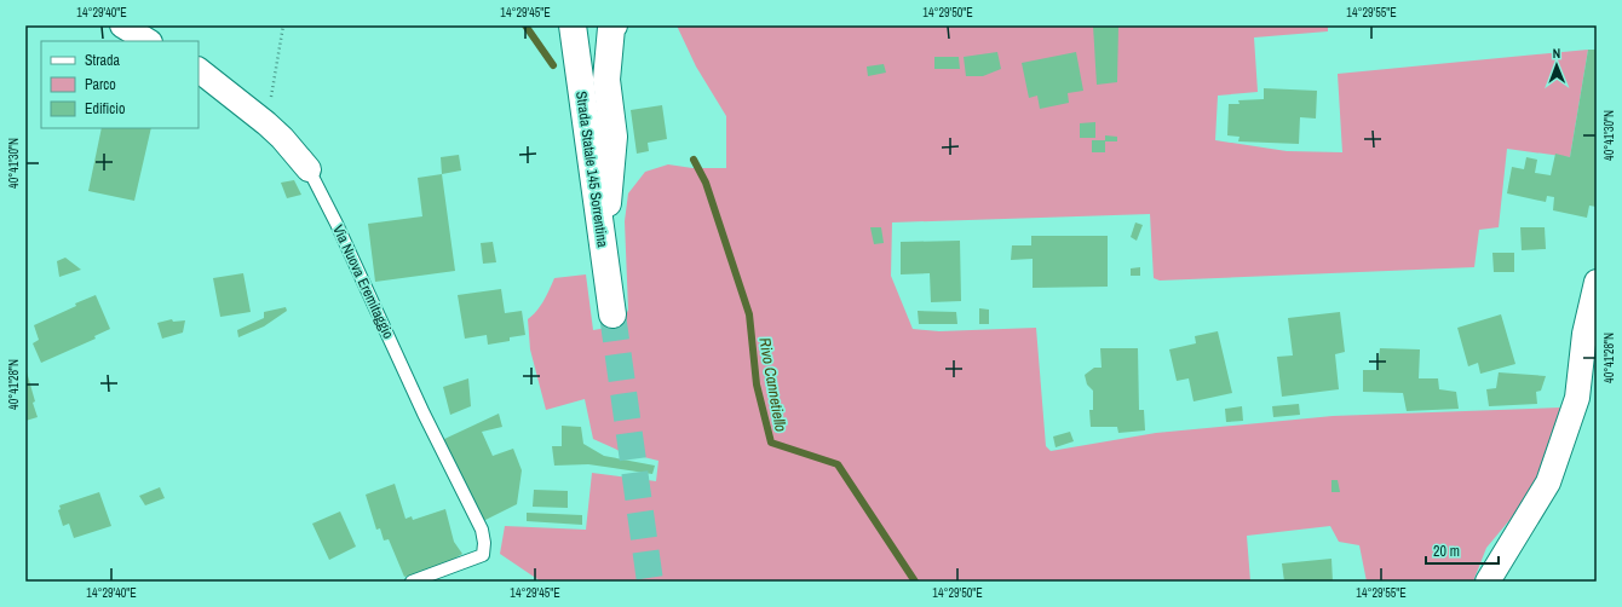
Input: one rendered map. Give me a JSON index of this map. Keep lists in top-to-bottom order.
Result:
{
  "streets": {
    "highway": ["Strada Statale 145 Sorrentina"],
    "street": ["Via Nuova Eremitaggio"]
  },
  "water": ["Rivo Cannetiello"],
  "legend": ["Strada", "Parco", "Edificio"],
  "scale_bar": "20 m",
  "north": "top",
  "coordinates": [
    "14°29'40\"E",
    "14°29'45\"E",
    "14°29'50\"E",
    "14°29'55\"E",
    "40°41'30\"N",
    "40°41'28\"N"
  ]
}
